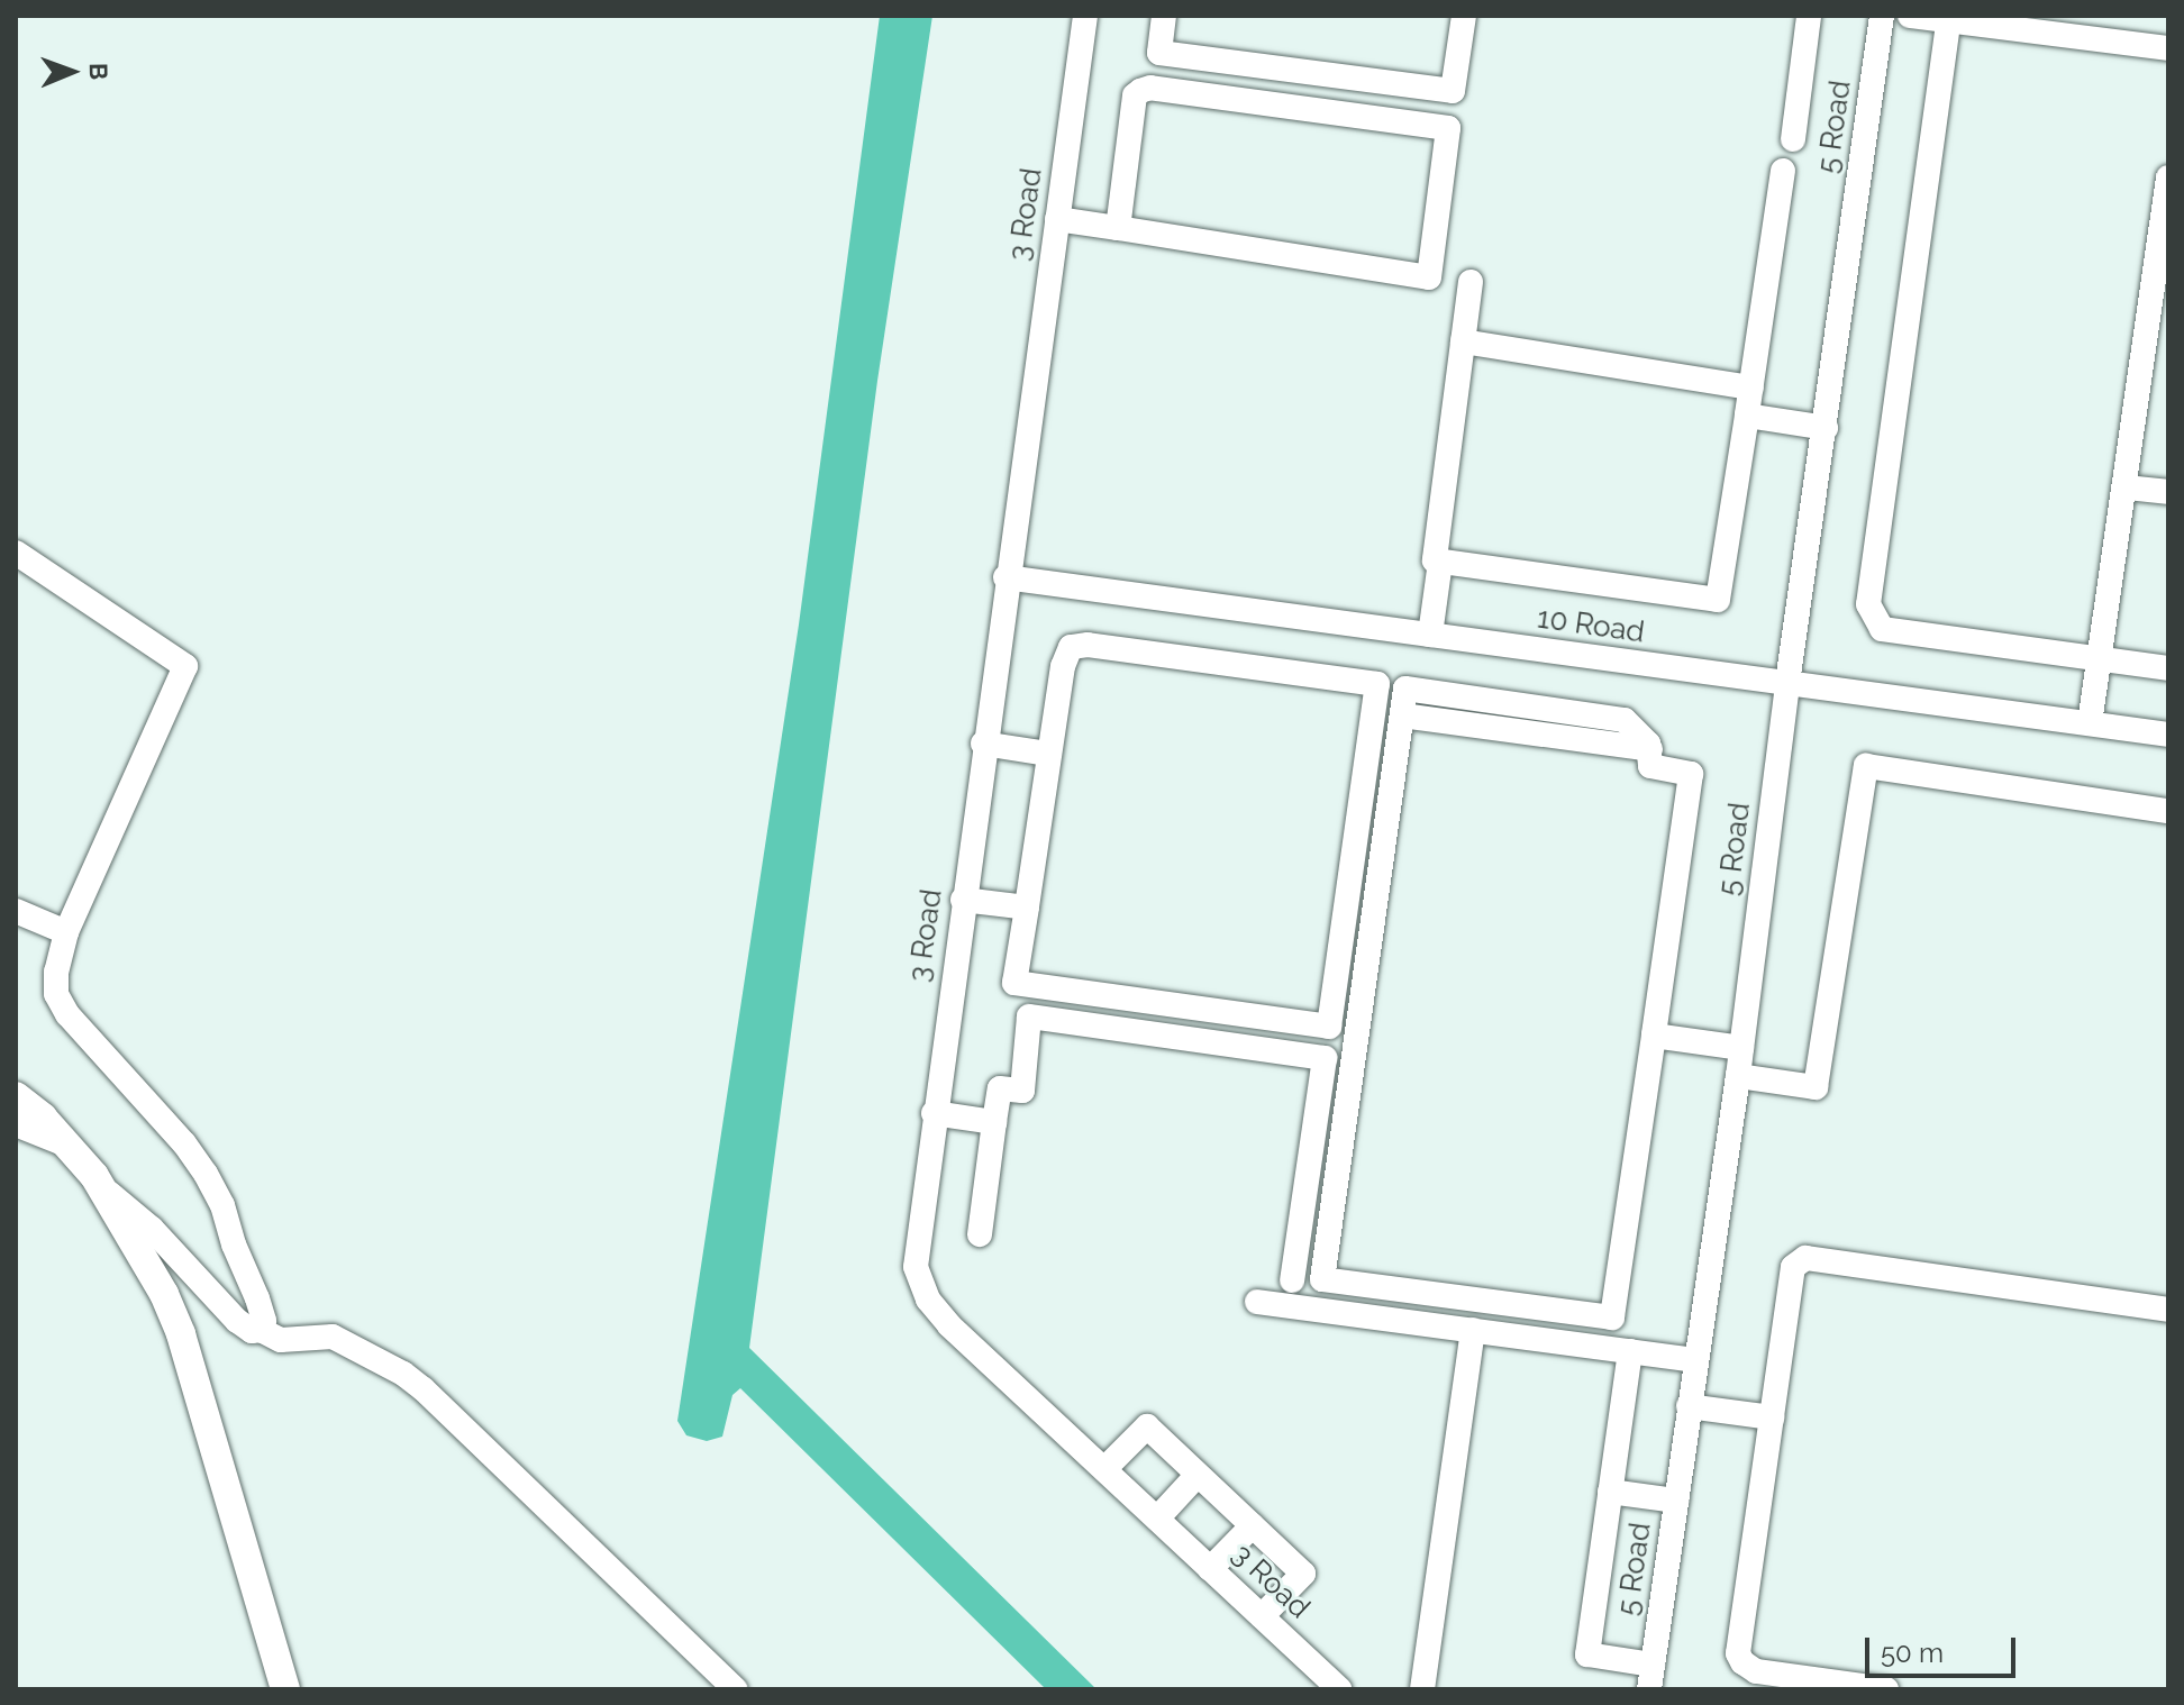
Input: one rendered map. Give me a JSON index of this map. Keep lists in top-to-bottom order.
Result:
{
  "streets": {
    "street": ["5 Road", "3 Road", "10 Road"]
  },
  "crossings": [
    ["5 Road", "10 Road"],
    ["3 Road", "10 Road"]
  ],
  "scale_bar": "50 m",
  "north": "right"
}
